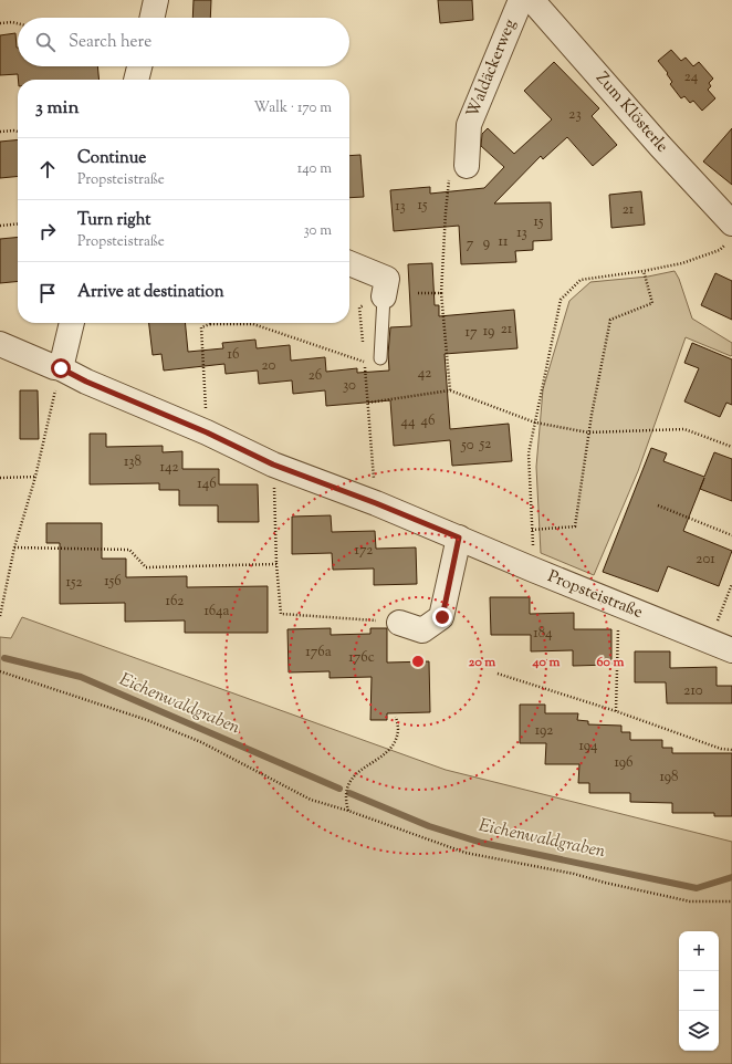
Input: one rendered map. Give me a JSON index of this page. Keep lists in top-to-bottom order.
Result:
{
  "streets": {
    "street": ["Waldäckerweg", "Zum Klösterle", "Propsteistraße"]
  },
  "water": ["Eichenwaldgraben"],
  "house_numbers": [
    "24",
    "23",
    "15",
    "13",
    "21",
    "15",
    "13",
    "11",
    "9",
    "7",
    "21",
    "19",
    "17",
    "16",
    "20",
    "42",
    "26",
    "30",
    "46",
    "44",
    "52",
    "50",
    "138",
    "142",
    "146",
    "172",
    "201",
    "156",
    "152",
    "162",
    "164a",
    "184",
    "176a",
    "176c",
    "210",
    "192",
    "194",
    "196",
    "198"
  ],
  "page": {
    "search": "Search here",
    "heading": ["3 min", "Walk · 170 m"],
    "list": [
      ["Continue", "Propsteistraße", "140 m"],
      ["Turn right", "Propsteistraße", "30 m"],
      "Arrive at destination"
    ],
    "map_buttons": ["+", "−"]
  },
  "rings": ["20 m", "40 m", "60 m"]
}
